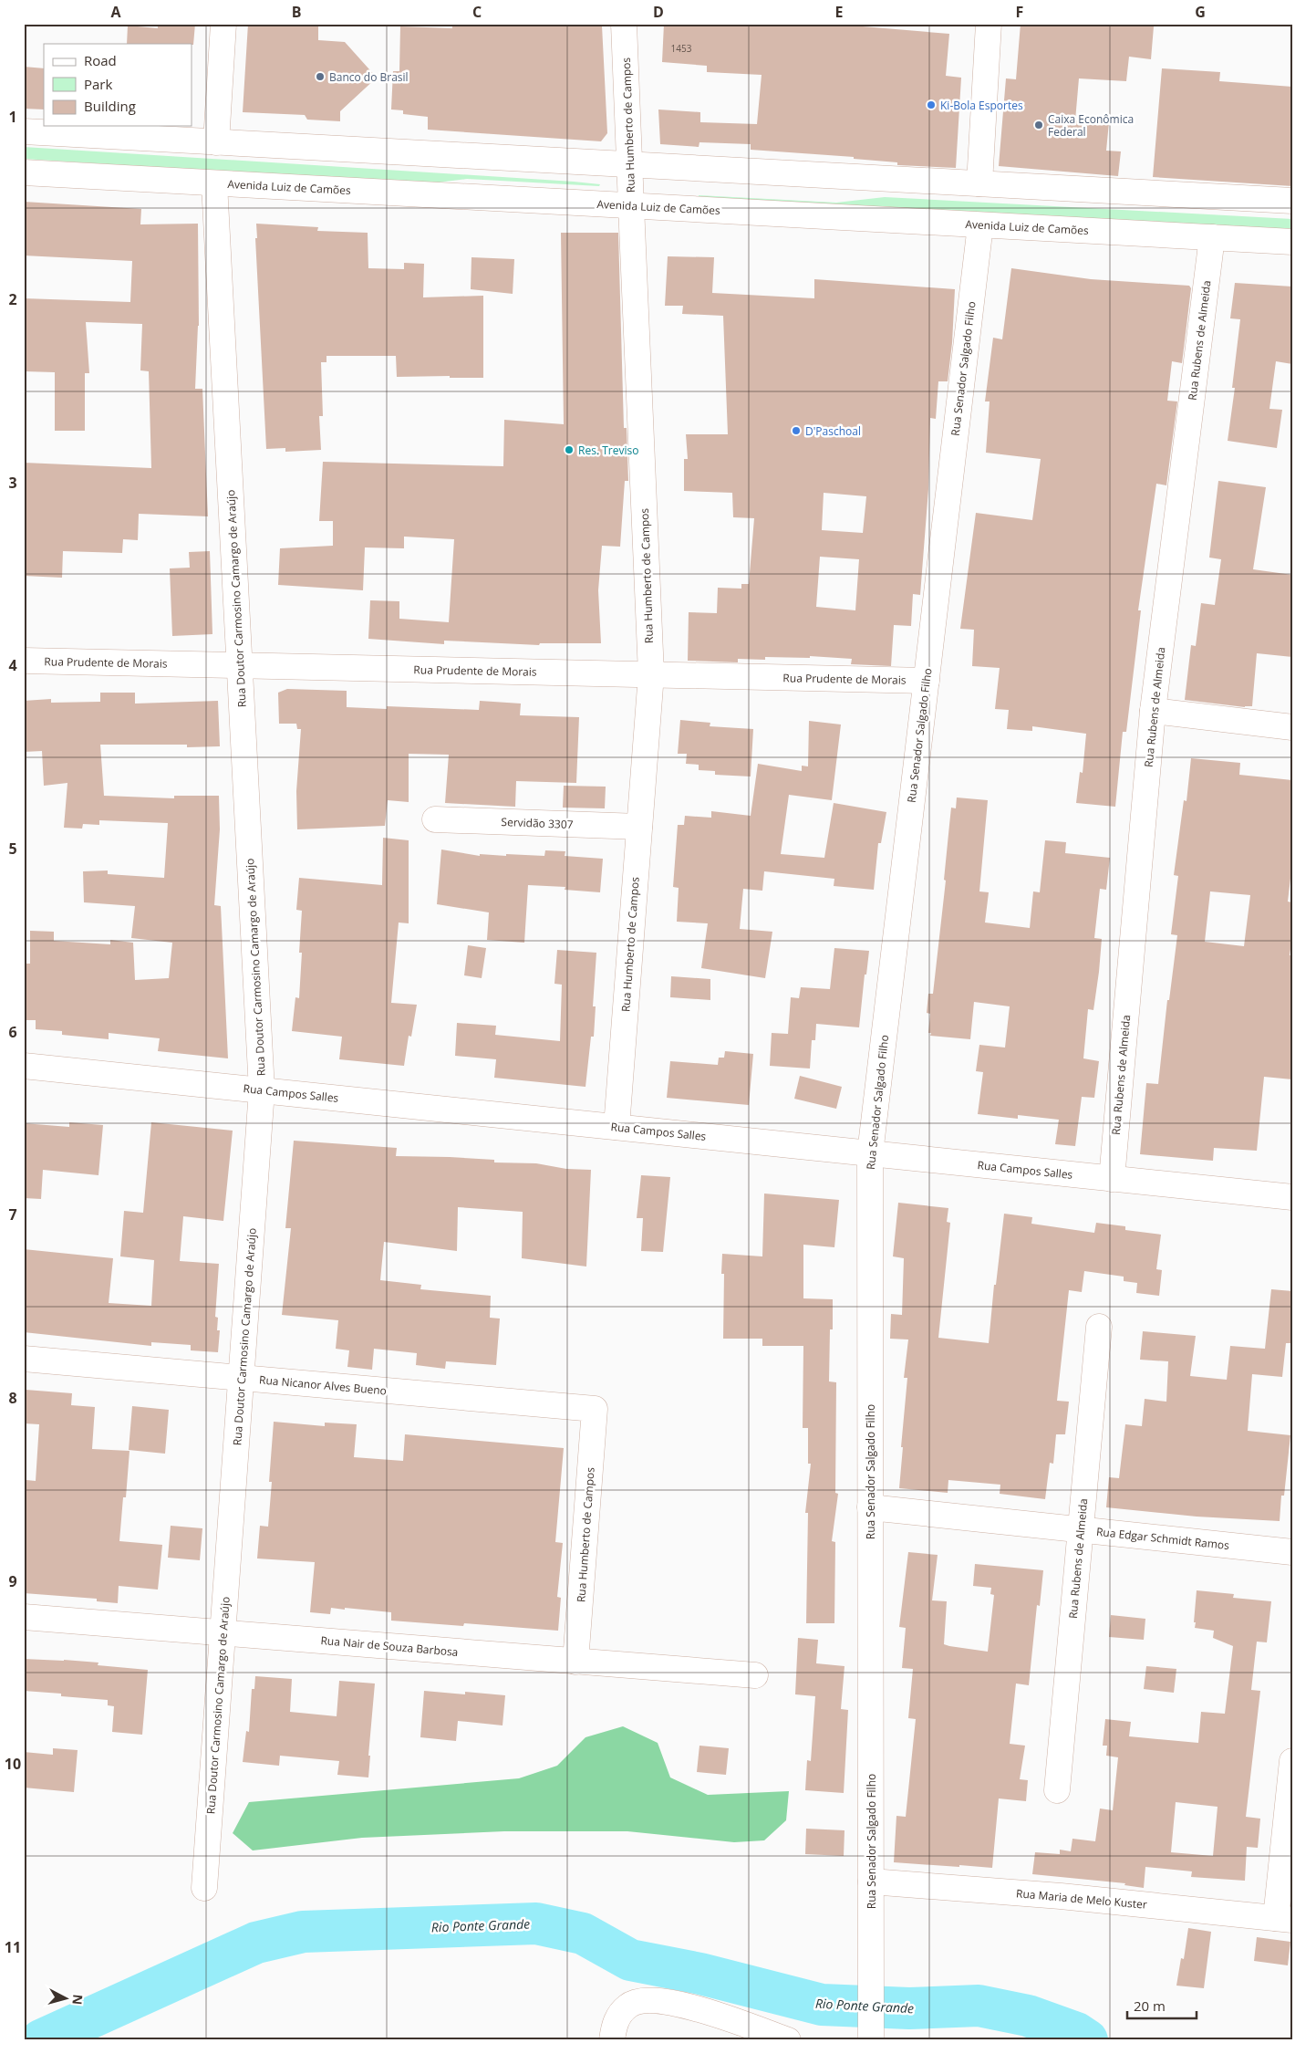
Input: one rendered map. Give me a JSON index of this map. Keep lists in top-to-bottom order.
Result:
{
  "streets": {
    "street": [
      "Rua Humberto de Campos",
      "Avenida Luiz de Camões",
      "Rua Rubens de Almeida",
      "Rua Senador Salgado Filho",
      "Rua Doutor Carmosino Camargo de Araújo",
      "Rua Prudente de Morais",
      "Servidão 3307",
      "Rua Campos Salles",
      "Rua Nicanor Alves Bueno",
      "Rua Edgar Schmidt Ramos",
      "Rua Nair de Souza Barbosa",
      "Rua Maria de Melo Kuster"
    ]
  },
  "crossings": [
    ["Rua Humberto de Campos", "Avenida Luiz de Camões"],
    ["Rua Humberto de Campos", "Rua Prudente de Morais"],
    ["Rua Humberto de Campos", "Servidão 3307"],
    ["Rua Humberto de Campos", "Rua Campos Salles"],
    ["Rua Humberto de Campos", "Rua Nicanor Alves Bueno"],
    ["Rua Humberto de Campos", "Rua Nair de Souza Barbosa"],
    ["Avenida Luiz de Camões", "Rua Rubens de Almeida"],
    ["Avenida Luiz de Camões", "Rua Senador Salgado Filho"],
    ["Avenida Luiz de Camões", "Rua Doutor Carmosino Camargo de Araújo"],
    ["Rua Rubens de Almeida", "Rua Campos Salles"],
    ["Rua Rubens de Almeida", "Rua Edgar Schmidt Ramos"],
    ["Rua Senador Salgado Filho", "Rua Prudente de Morais"],
    ["Rua Senador Salgado Filho", "Rua Campos Salles"],
    ["Rua Senador Salgado Filho", "Rua Edgar Schmidt Ramos"],
    ["Rua Senador Salgado Filho", "Rua Maria de Melo Kuster"],
    ["Rua Doutor Carmosino Camargo de Araújo", "Rua Prudente de Morais"],
    ["Rua Doutor Carmosino Camargo de Araújo", "Rua Campos Salles"],
    ["Rua Doutor Carmosino Camargo de Araújo", "Rua Nicanor Alves Bueno"],
    ["Rua Doutor Carmosino Camargo de Araújo", "Rua Nair de Souza Barbosa"]
  ],
  "water": ["Rio Ponte Grande"],
  "places": [
    "Banco do Brasil",
    "Ki-Bola Esportes",
    "Caixa Econômica Federal",
    "D'Paschoal",
    "Res. Treviso"
  ],
  "house_numbers": ["1453"],
  "legend": ["Road", "Park", "Building"],
  "scale_bar": "20 m",
  "north": "right",
  "grid": {
    "columns": [
      "A",
      "B",
      "C",
      "D",
      "E",
      "F",
      "G"
    ],
    "rows": [
      "1",
      "2",
      "3",
      "4",
      "5",
      "6",
      "7",
      "8",
      "9",
      "10",
      "11"
    ]
  }
}
